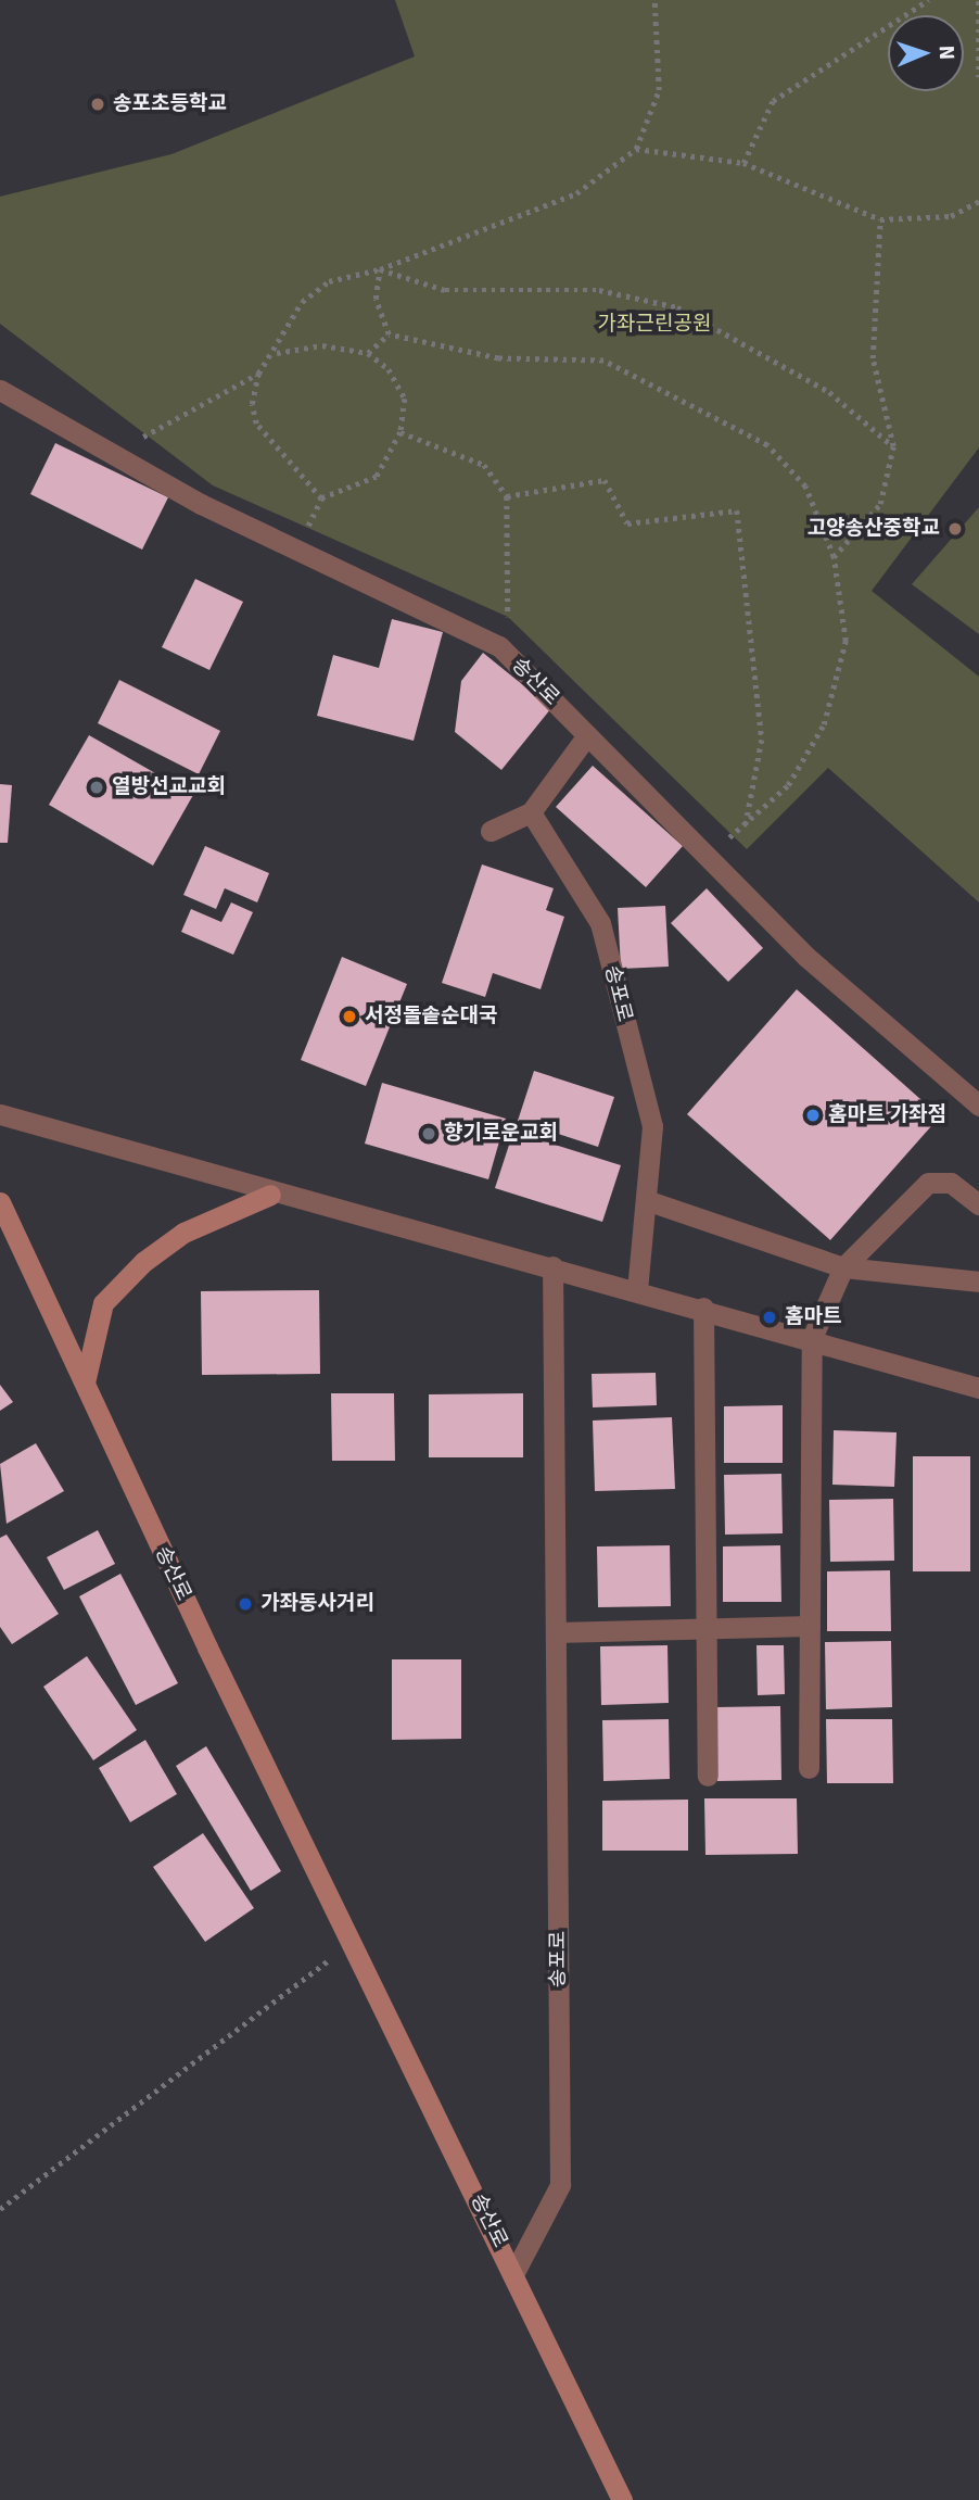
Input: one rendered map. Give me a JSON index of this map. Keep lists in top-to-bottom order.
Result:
{
  "streets": {
    "main road": ["송산로"],
    "street": ["송포로"]
  },
  "crossings": [
    ["송산로", "송포로"]
  ],
  "parks": ["가좌근린공원"],
  "places": [
    "송포초등학교",
    "고양송산중학교",
    "열방선교교회",
    "서정돌솥순대국",
    "홈마트 가좌점",
    "향기로운교회",
    "홈마트",
    "가좌동사거리"
  ],
  "north": "right"
}
